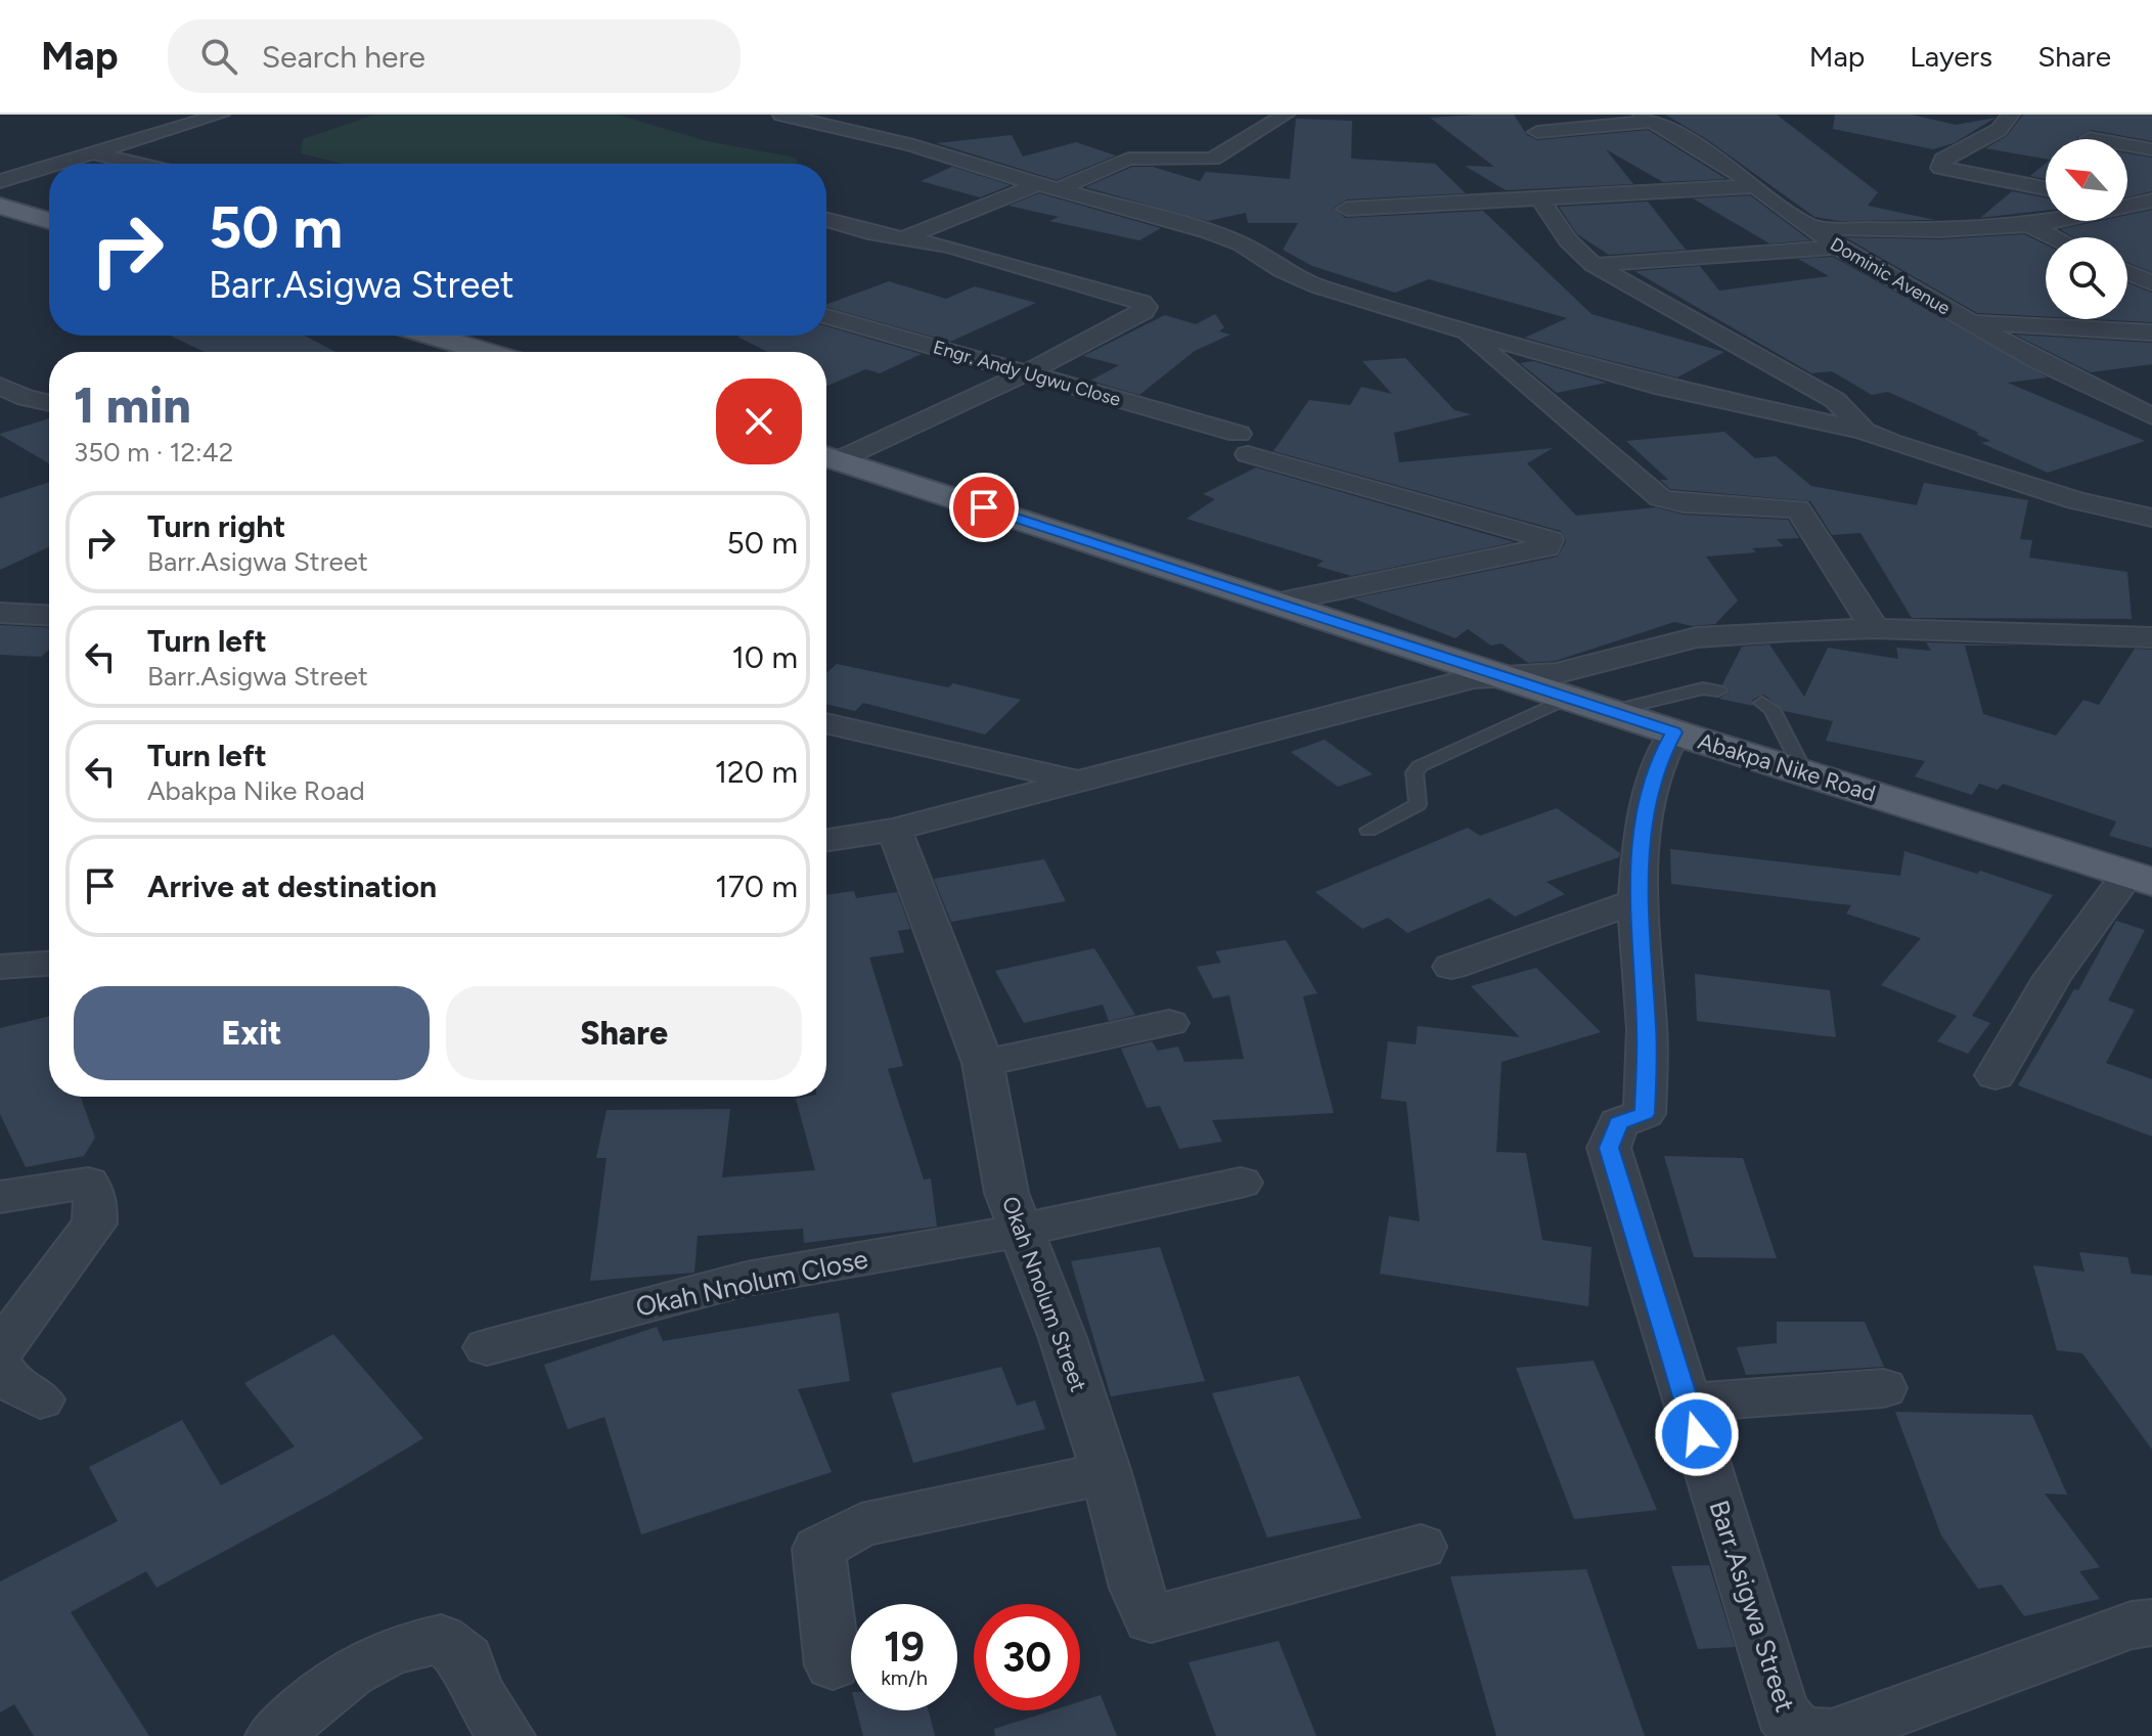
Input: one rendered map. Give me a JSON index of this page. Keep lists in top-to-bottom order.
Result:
{
  "streets": {
    "main road": ["Abakpa Nike Road"],
    "street": [
      "Dominic Avenue",
      "Engr. Andy Ugwu Close",
      "Okah Nnolum Close",
      "Okah Nnolum Street",
      "Barr.Asigwa Street"
    ]
  },
  "crossings": [
    ["Engr. Andy Ugwu Close", "Abakpa Nike Road"],
    ["Abakpa Nike Road", "Barr.Asigwa Street"],
    ["Okah Nnolum Close", "Okah Nnolum Street"]
  ],
  "north": "top left",
  "page": {
    "header": "Map",
    "search": "Search here",
    "nav": ["Map", "Layers", "Share"],
    "turn": ["50 m", "Barr.Asigwa Street"],
    "heading": ["1 min", "350 m · 12:42"],
    "list": [
      {
        "name": "Turn right",
        "note": "Barr.Asigwa Street",
        "value": "50 m"
      },
      {
        "name": "Turn left",
        "note": "Barr.Asigwa Street",
        "value": "10 m"
      },
      {
        "name": "Turn left",
        "note": "Abakpa Nike Road",
        "value": "120 m"
      },
      {
        "name": "Arrive at destination",
        "value": "170 m"
      }
    ],
    "buttons": ["Exit", "Share"],
    "speed": "19 km/h",
    "limit": "30"
  }
}
